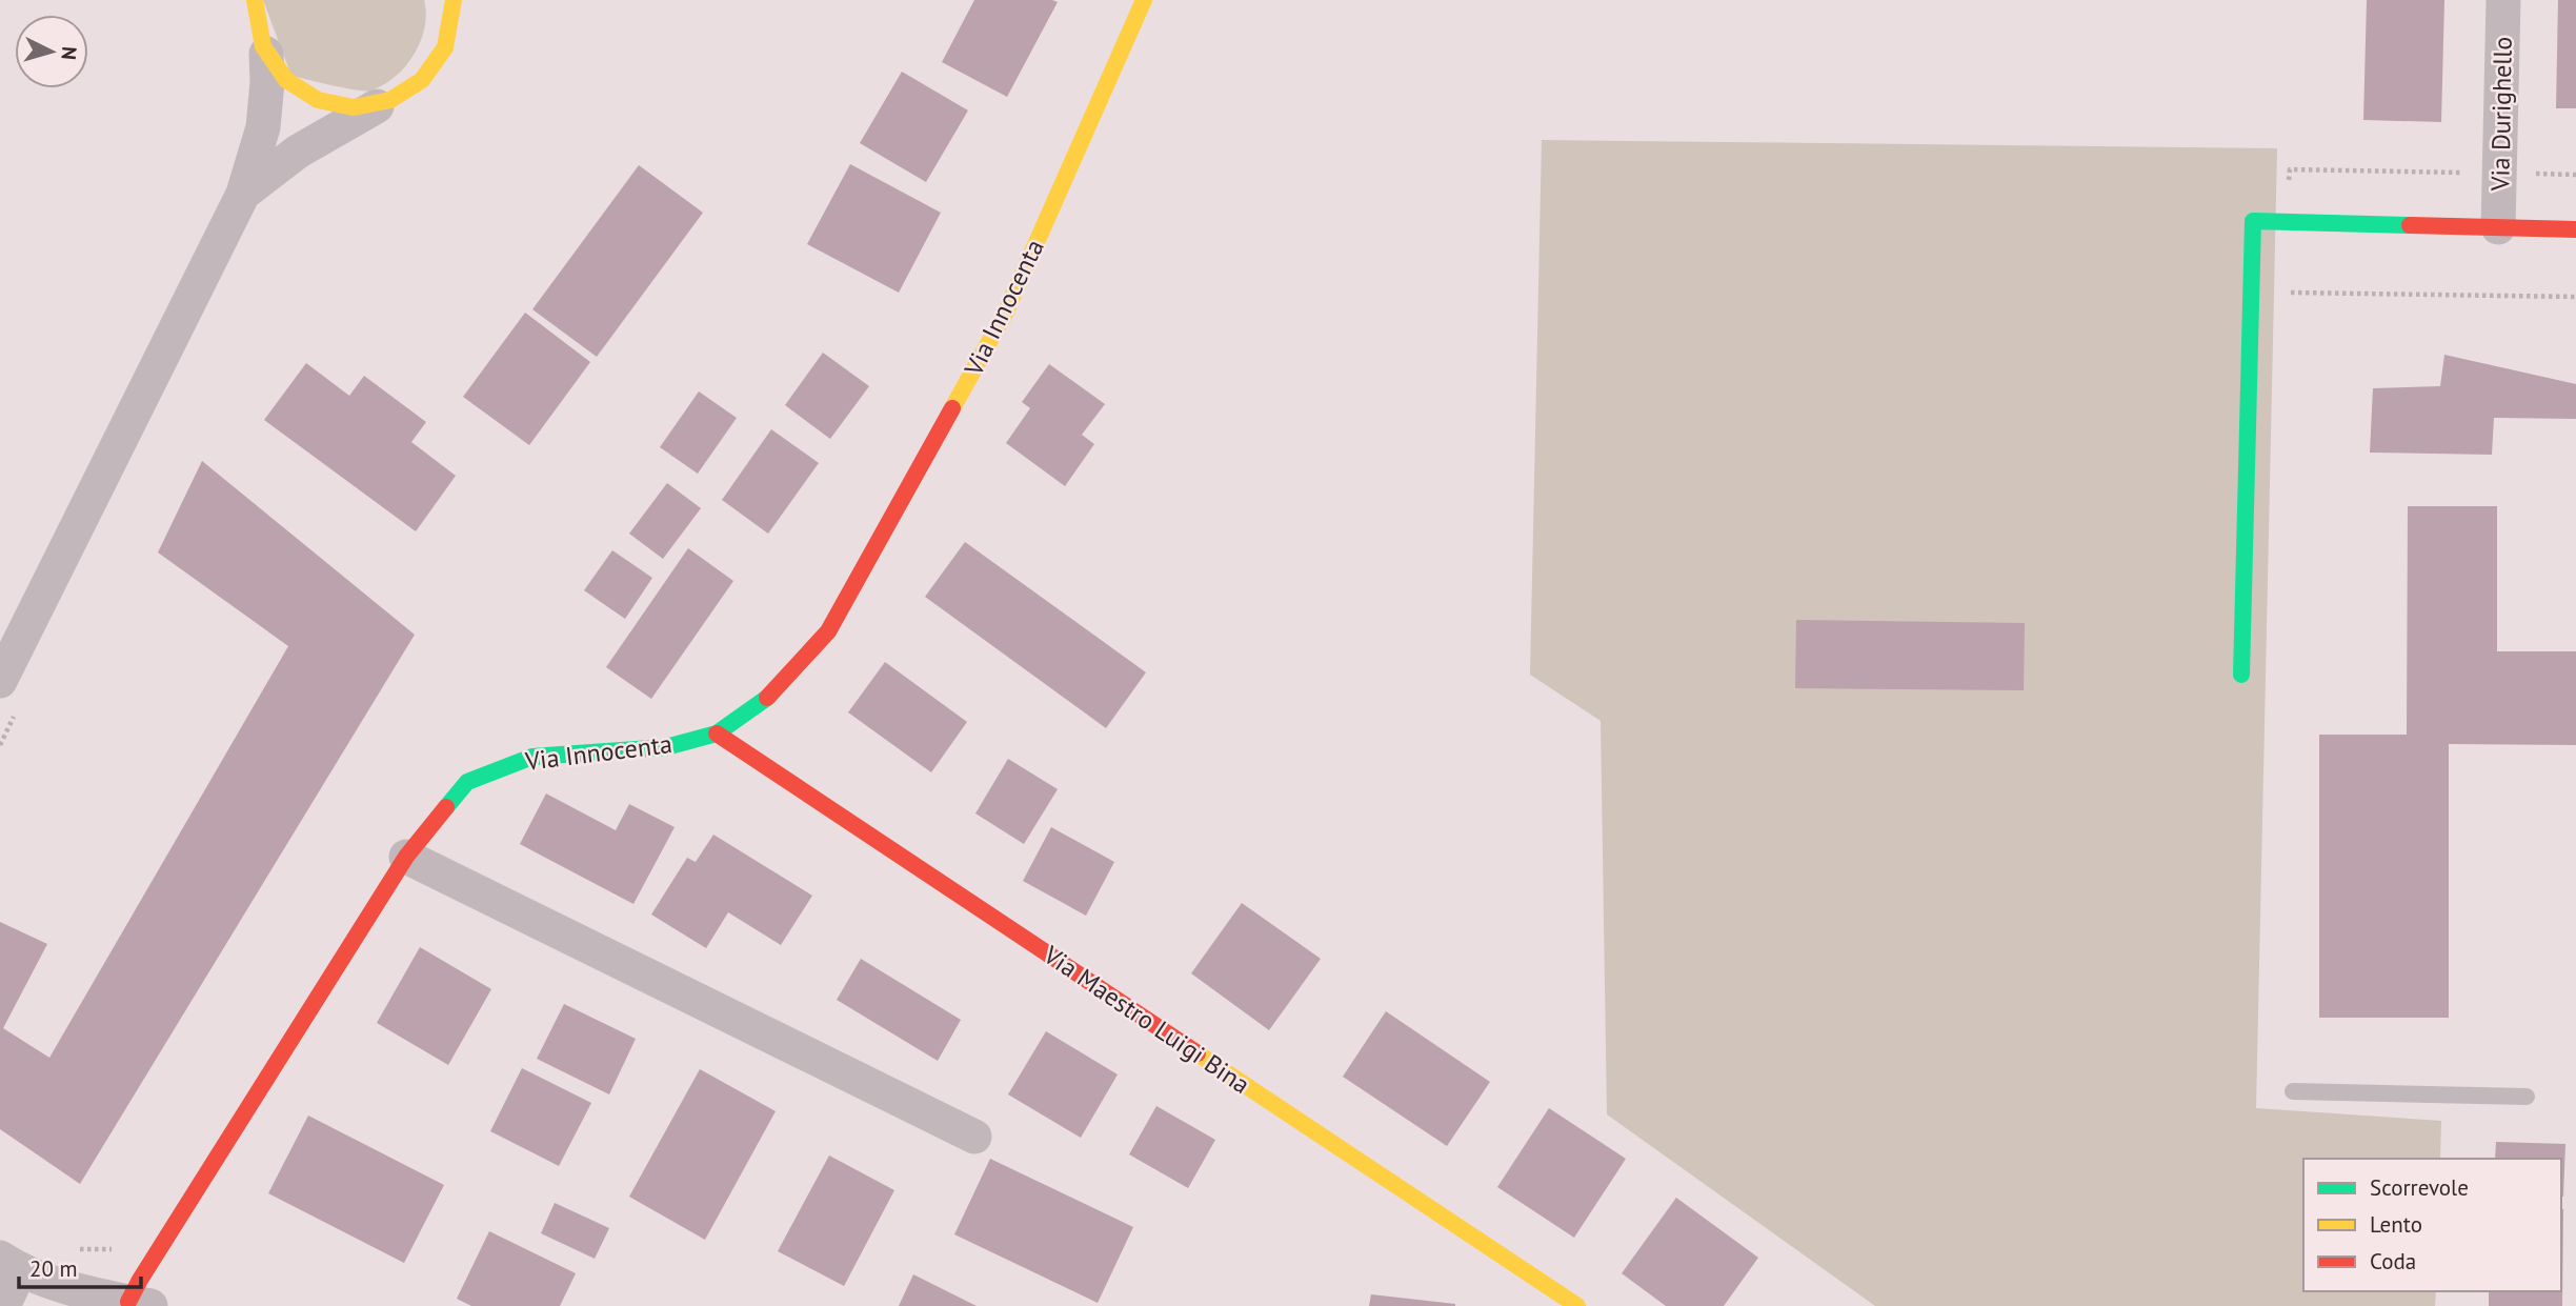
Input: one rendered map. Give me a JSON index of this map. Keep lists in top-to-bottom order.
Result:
{
  "streets": {
    "street": ["Via Durighello", "Via Innocenta", "Via Maestro Luigi Bina"]
  },
  "crossings": [
    ["Via Innocenta", "Via Maestro Luigi Bina"]
  ],
  "legend": ["Scorrevole", "Lento", "Coda"],
  "scale_bar": "20 m",
  "north": "right"
}
